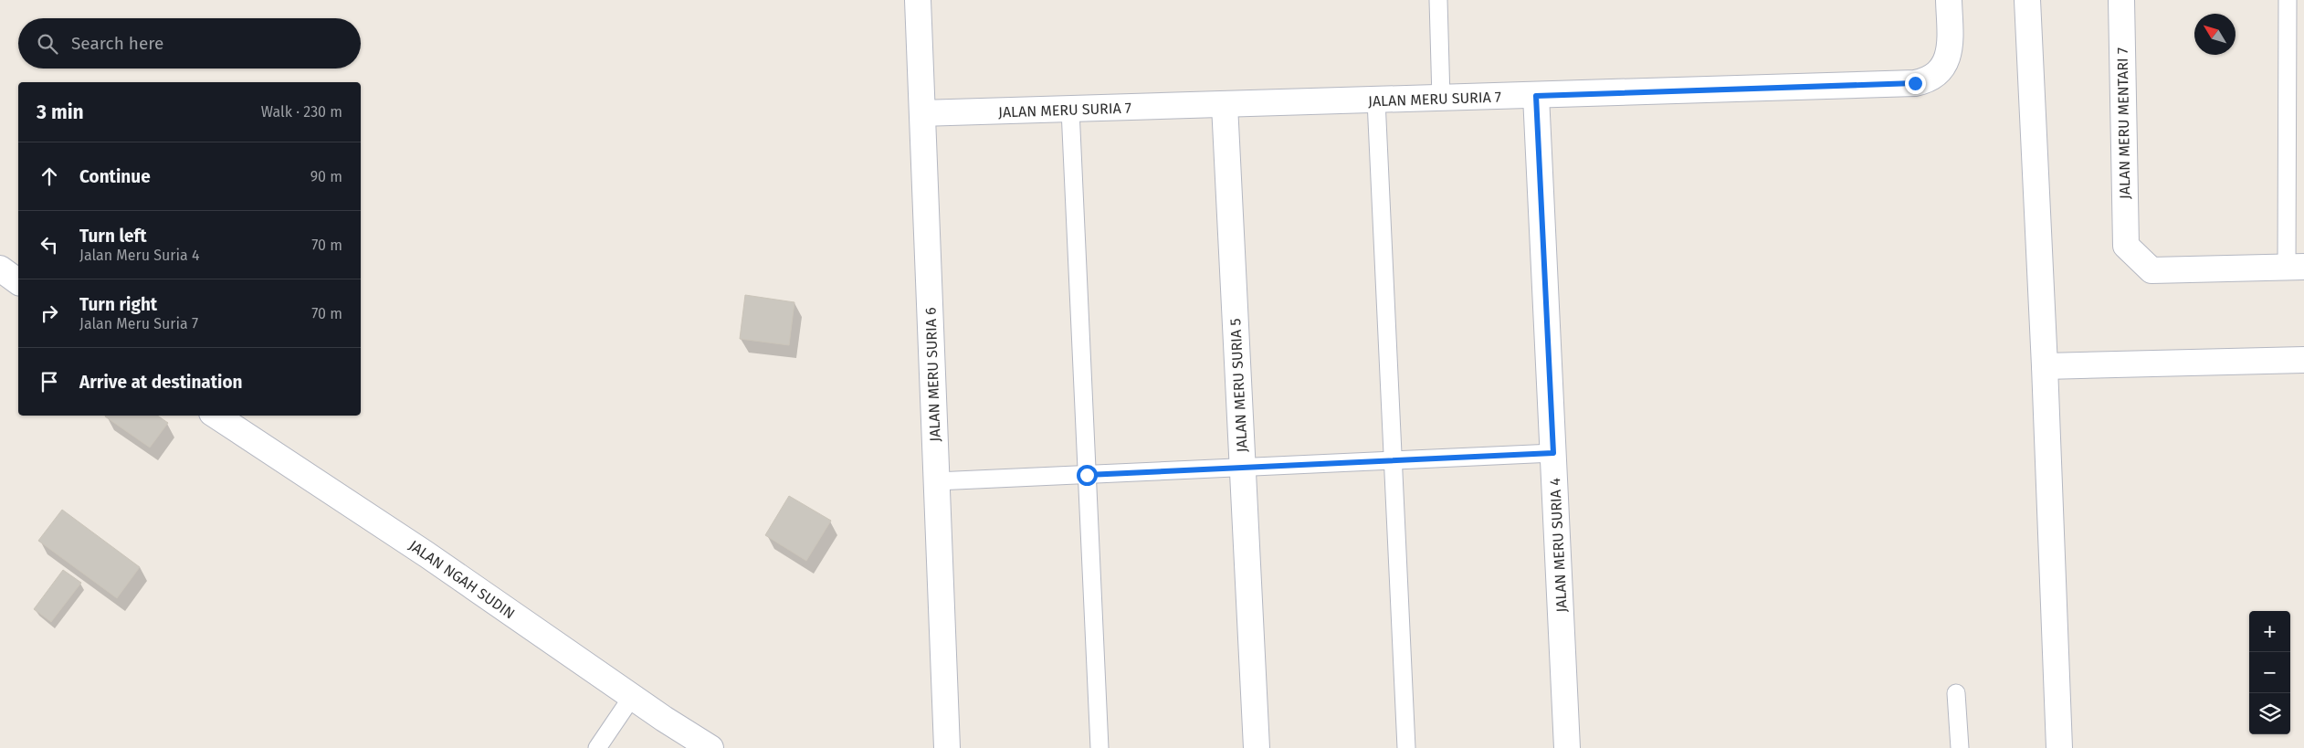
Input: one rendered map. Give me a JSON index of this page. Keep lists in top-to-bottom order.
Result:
{
  "streets": {
    "street": [
      "JALAN MERU SURIA 7",
      "JALAN MERU MENTARI 7",
      "JALAN MERU SURIA 6",
      "JALAN MERU SURIA 5",
      "JALAN MERU SURIA 4",
      "JALAN NGAH SUDIN"
    ]
  },
  "crossings": [
    ["JALAN MERU SURIA 7", "JALAN MERU SURIA 6"],
    ["JALAN MERU SURIA 7", "JALAN MERU SURIA 5"],
    ["JALAN MERU SURIA 7", "JALAN MERU SURIA 4"]
  ],
  "north": "top left",
  "page": {
    "search": "Search here",
    "heading": ["3 min", "Walk · 230 m"],
    "list": [
      ["Continue", "90 m"],
      ["Turn left", "Jalan Meru Suria 4", "70 m"],
      ["Turn right", "Jalan Meru Suria 7", "70 m"],
      "Arrive at destination"
    ],
    "map_buttons": ["+", "−"]
  }
}
